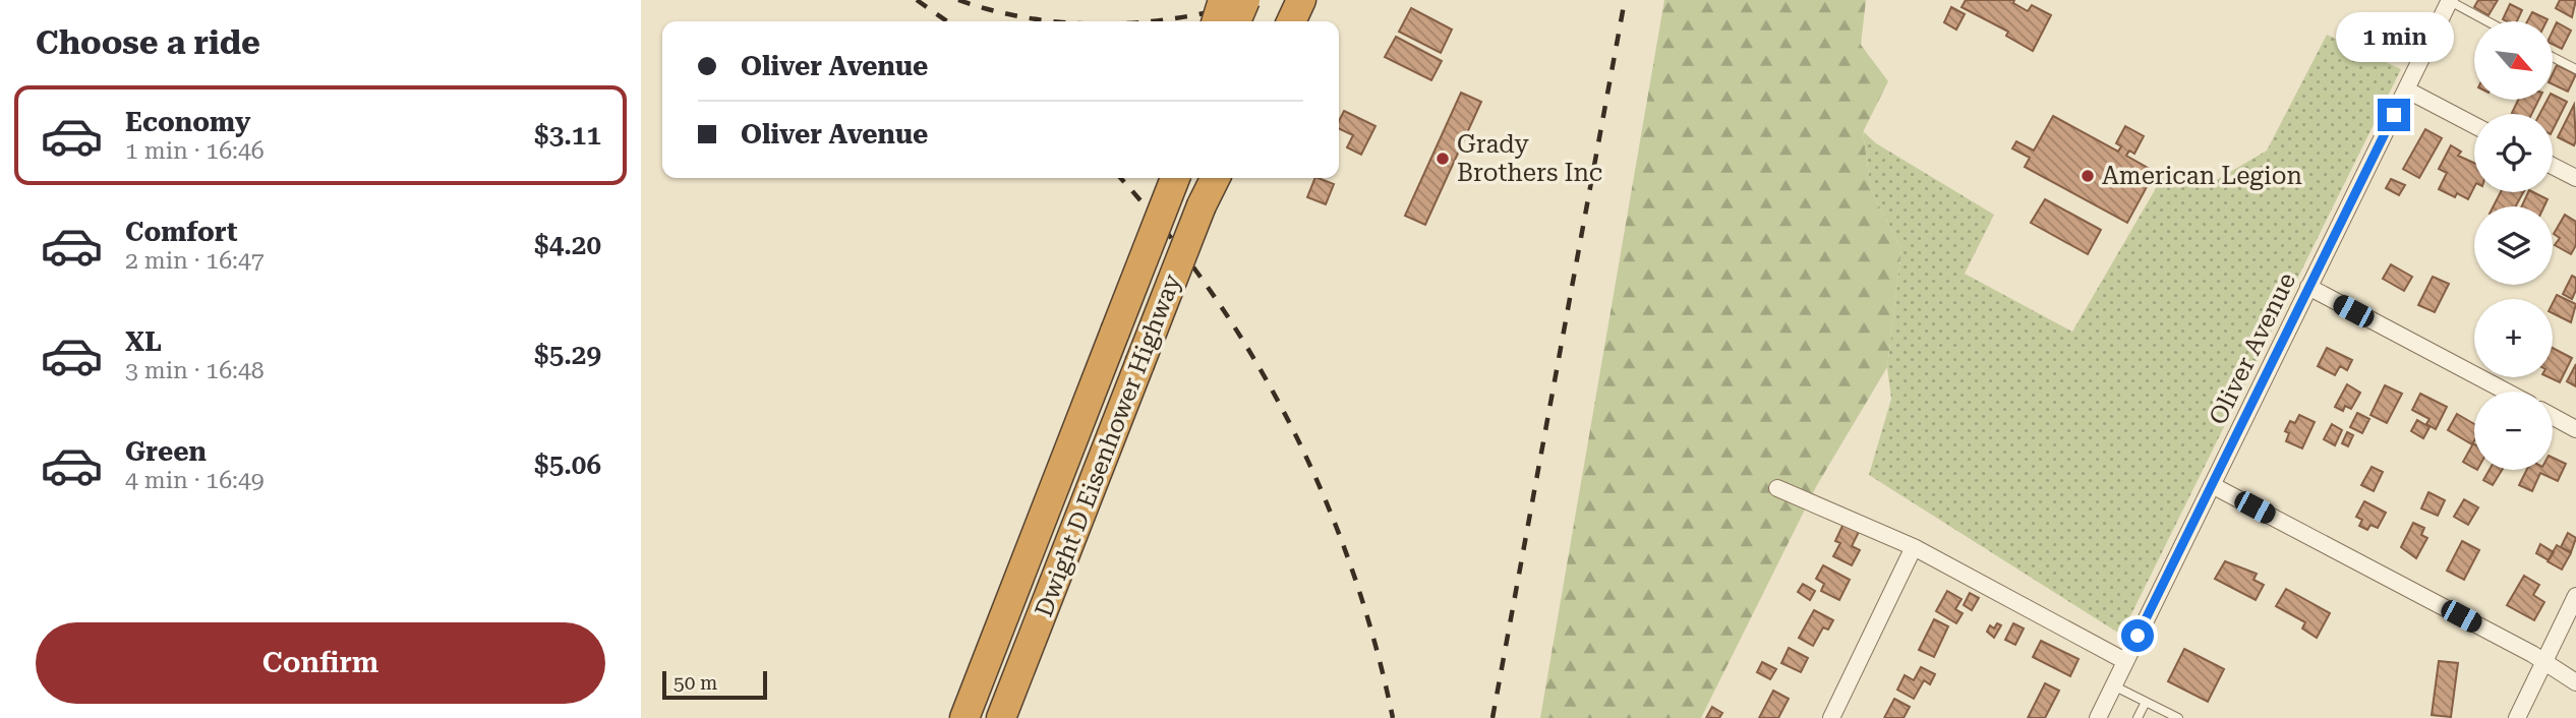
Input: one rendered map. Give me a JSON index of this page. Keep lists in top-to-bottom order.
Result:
{
  "streets": {
    "highway": ["Dwight D Eisenhower Highway"],
    "street": ["Oliver Avenue"]
  },
  "places": ["Grady Brothers Inc", "American Legion"],
  "scale_bar": "50 m",
  "north": "bottom right",
  "page": {
    "heading": "Choose a ride",
    "bubble": "1 min",
    "map_buttons": ["+", "−"],
    "banner": ["Oliver Avenue", "Oliver Avenue"],
    "list": [
      {
        "name": "Economy",
        "note": "1 min · 16:46",
        "value": "$3.11"
      },
      {
        "name": "Comfort",
        "note": "2 min · 16:47",
        "value": "$4.20"
      },
      {
        "name": "XL",
        "note": "3 min · 16:48",
        "value": "$5.29"
      },
      {
        "name": "Green",
        "note": "4 min · 16:49",
        "value": "$5.06"
      }
    ],
    "buttons": "Confirm",
    "scale": "50 m"
  }
}
